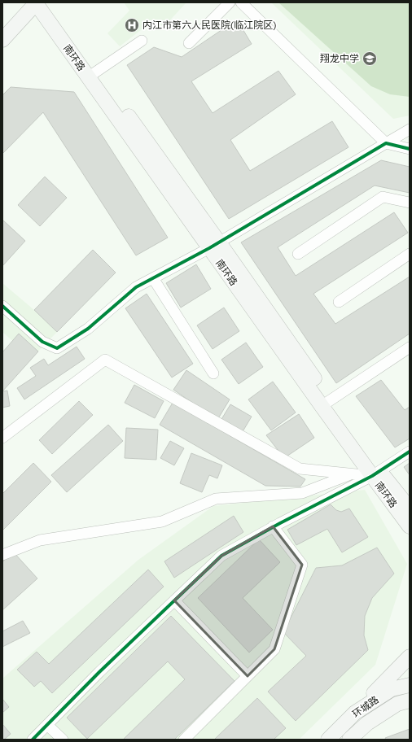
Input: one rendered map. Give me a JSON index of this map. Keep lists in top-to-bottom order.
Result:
{
  "streets": {
    "main road": ["南环路", "环城路"]
  },
  "places": {
    "hospital": ["内江市第六人民医院(临江院区)"],
    "school or university": ["翔龙中学"]
  }
}
